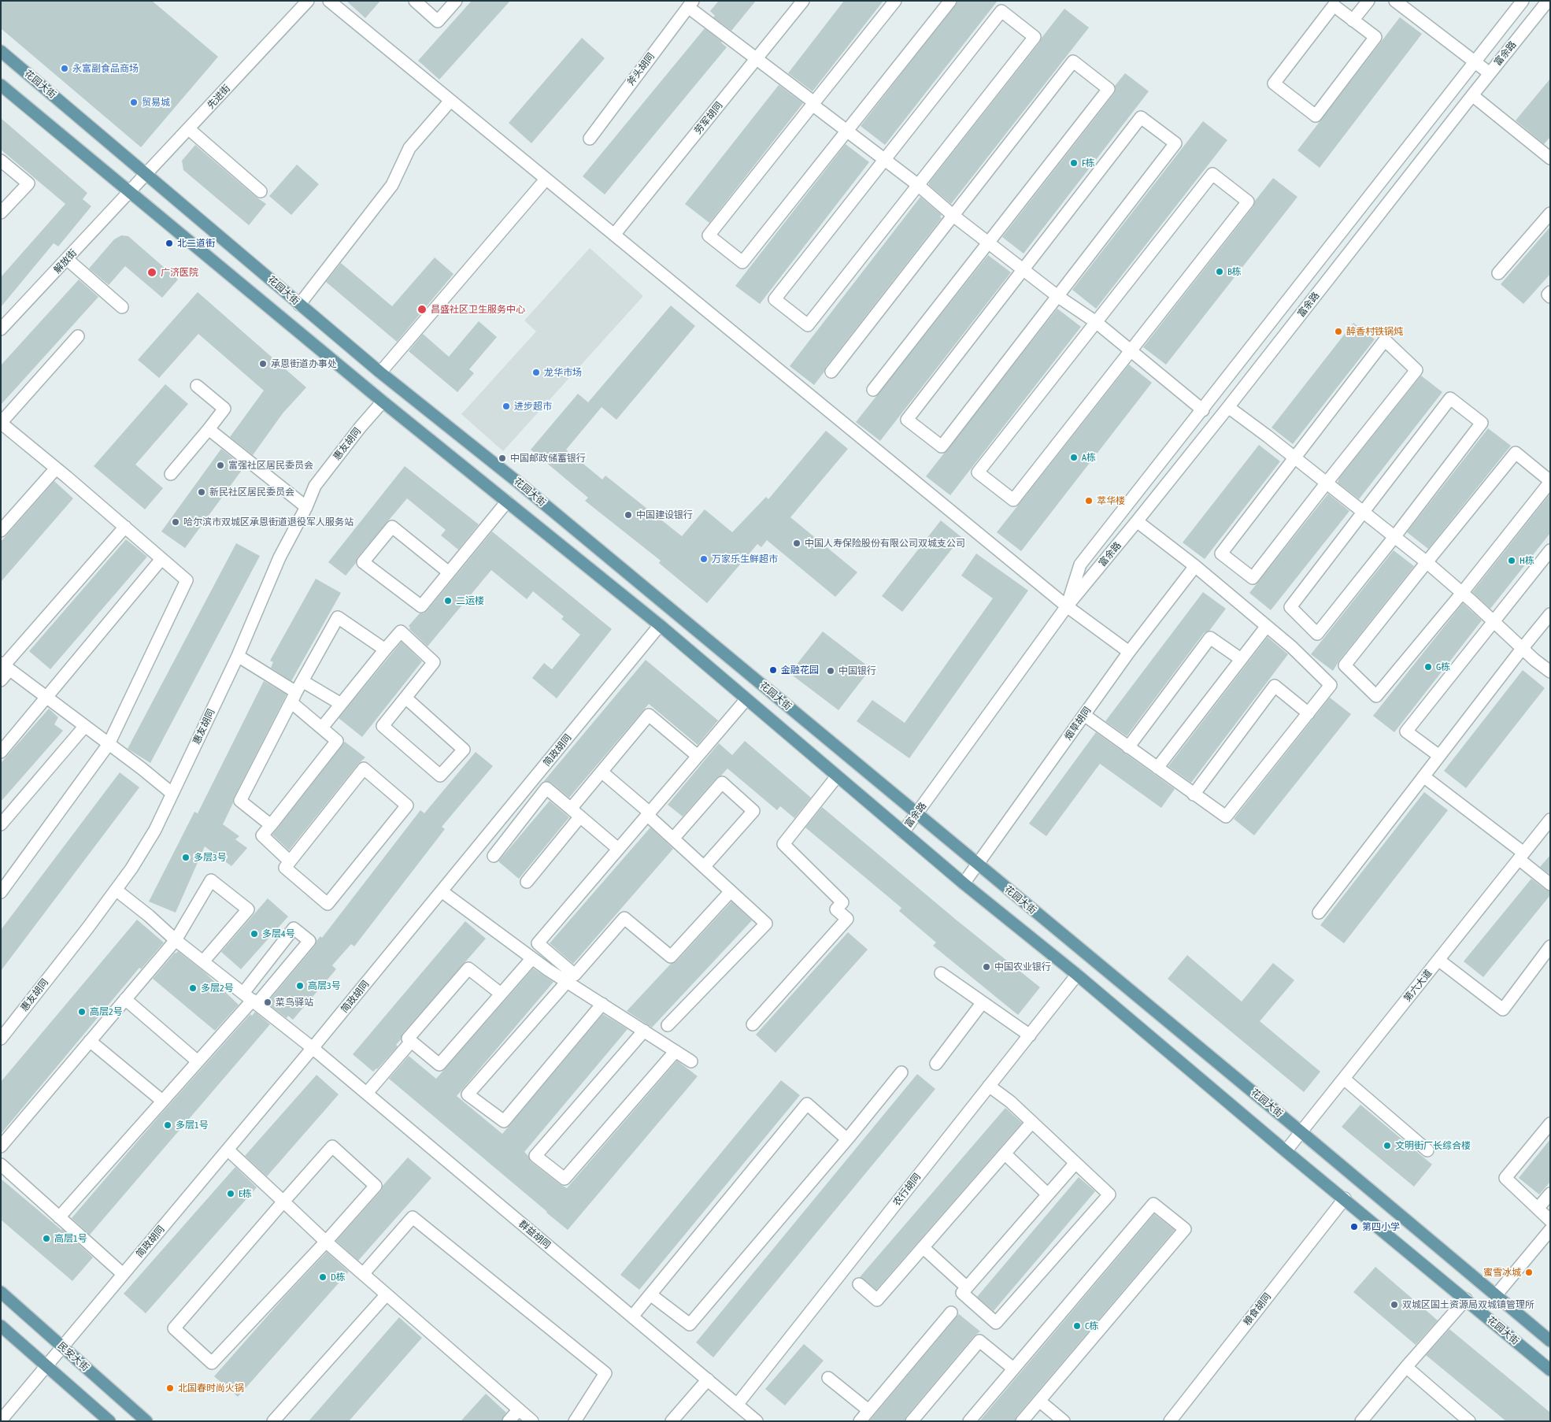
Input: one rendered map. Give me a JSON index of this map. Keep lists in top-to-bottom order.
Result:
{
  "streets": {
    "main road": ["花园大街", "民安大街"],
    "street": [
      "富余路",
      "斧头胡同",
      "先进街",
      "劳军胡同",
      "解放街",
      "惠友胡同",
      "烟草胡同",
      "简政胡同",
      "第六大道",
      "农行胡同",
      "群益胡同",
      "粮食胡同"
    ]
  },
  "crossings": [
    ["富余路", "花园大街"],
    ["花园大街", "先进街"],
    ["花园大街", "解放街"],
    ["花园大街", "惠友胡同"],
    ["花园大街", "烟草胡同"],
    ["花园大街", "简政胡同"],
    ["花园大街", "第六大道"],
    ["花园大街", "农行胡同"],
    ["花园大街", "粮食胡同"],
    ["先进街", "解放街"],
    ["惠友胡同", "群益胡同"],
    ["简政胡同", "群益胡同"],
    ["简政胡同", "民安大街"],
    ["农行胡同", "群益胡同"]
  ],
  "places": [
    "永富副食品商场",
    "贸易城",
    "F栋",
    "北二道街",
    "B栋",
    "广济医院",
    "昌盛社区卫生服务中心",
    "醉香村铁锅炖",
    "承恩街道办事处",
    "龙华市场",
    "进步超市",
    "A栋",
    "中国邮政储蓄银行",
    "富强社区居民委员会",
    "新民社区居民委员会",
    "萃华楼",
    "中国建设银行",
    "哈尔滨市双城区承恩街道退役军人服务站",
    "中国人寿保险股份有限公司双城支公司",
    "万家乐生鲜超市",
    "H栋",
    "二运楼",
    "G栋",
    "金融花园",
    "中国银行",
    "多层3号",
    "多层4号",
    "中国农业银行",
    "高层3号",
    "多层2号",
    "菜鸟驿站",
    "高层2号",
    "多层1号",
    "文明街厂长综合楼",
    "E栋",
    "第四小学",
    "高层1号",
    "蜜雪冰城",
    "D栋",
    "双城区国土资源局双城镇管理所",
    "C栋",
    "北国春时尚火锅"
  ]
}
